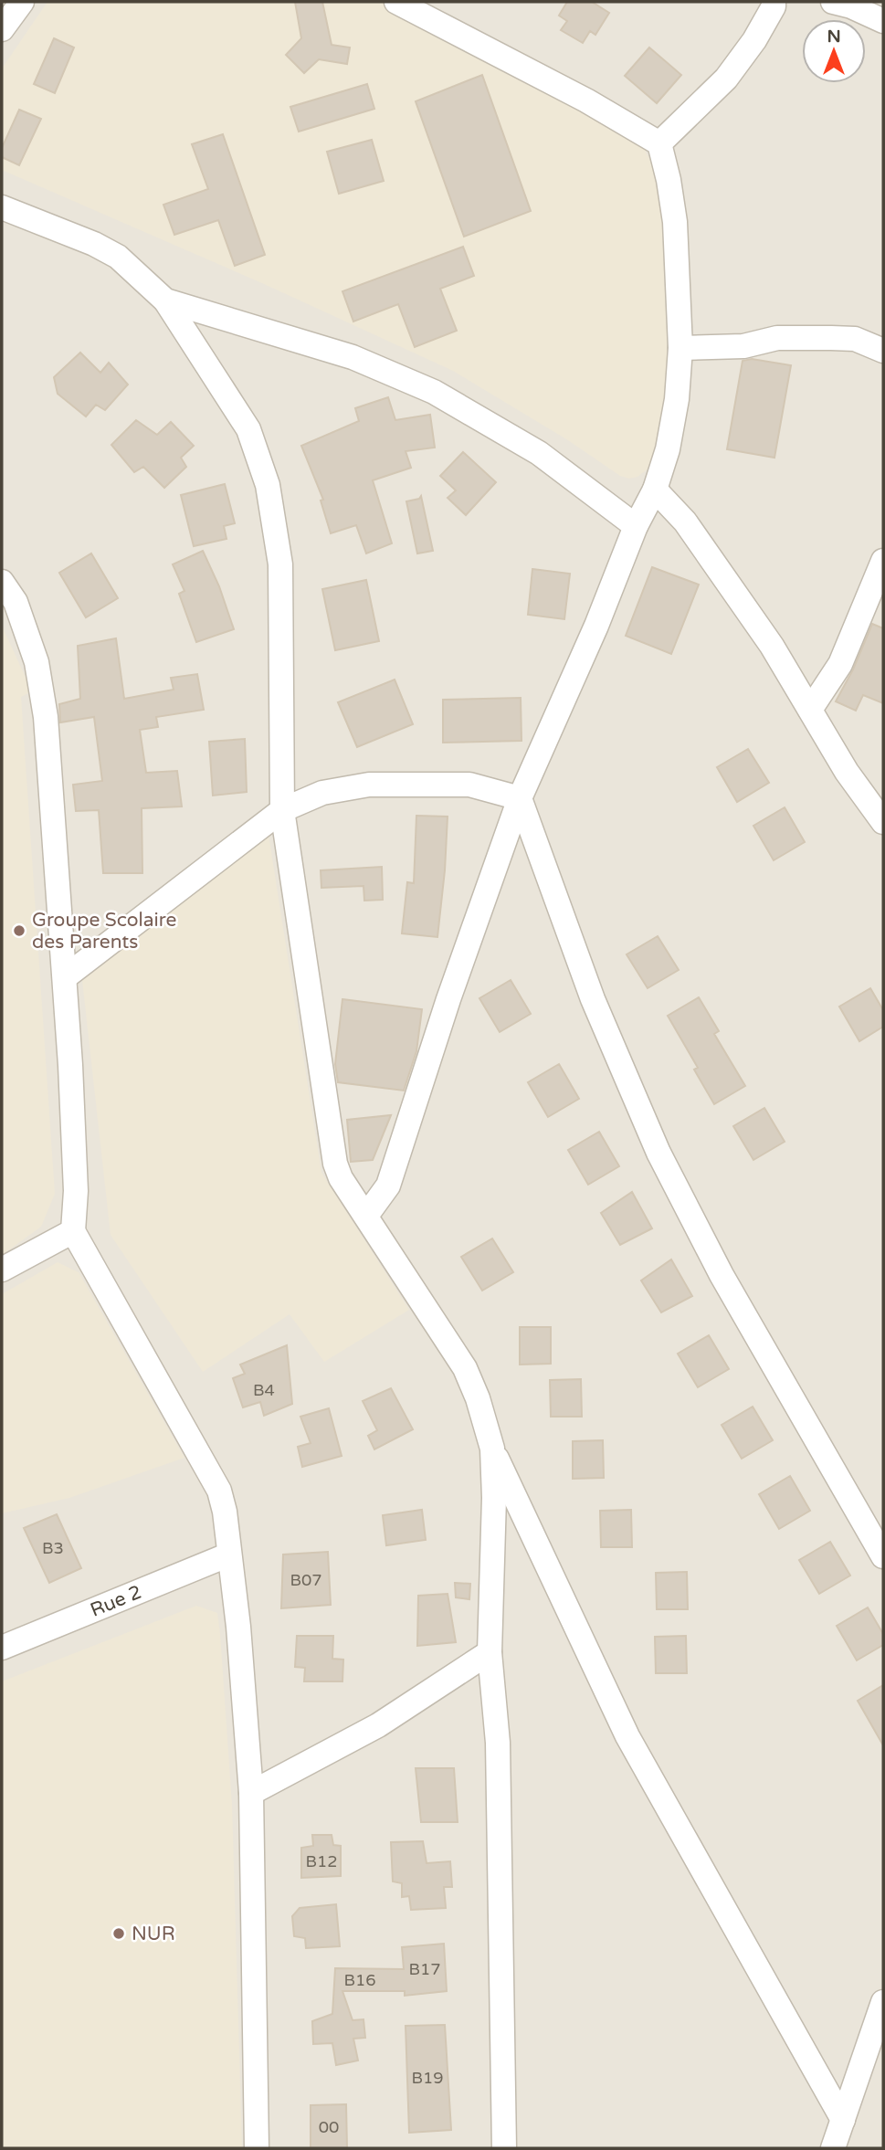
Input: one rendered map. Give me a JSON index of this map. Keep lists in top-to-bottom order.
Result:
{
  "streets": {
    "street": ["Rue 2"]
  },
  "places": ["Groupe Scolaire des Parents", "NUR"],
  "house_numbers": [
    "B4",
    "B3",
    "B07",
    "B12",
    "B17",
    "B16",
    "B19",
    "00"
  ],
  "north": "top"
}
